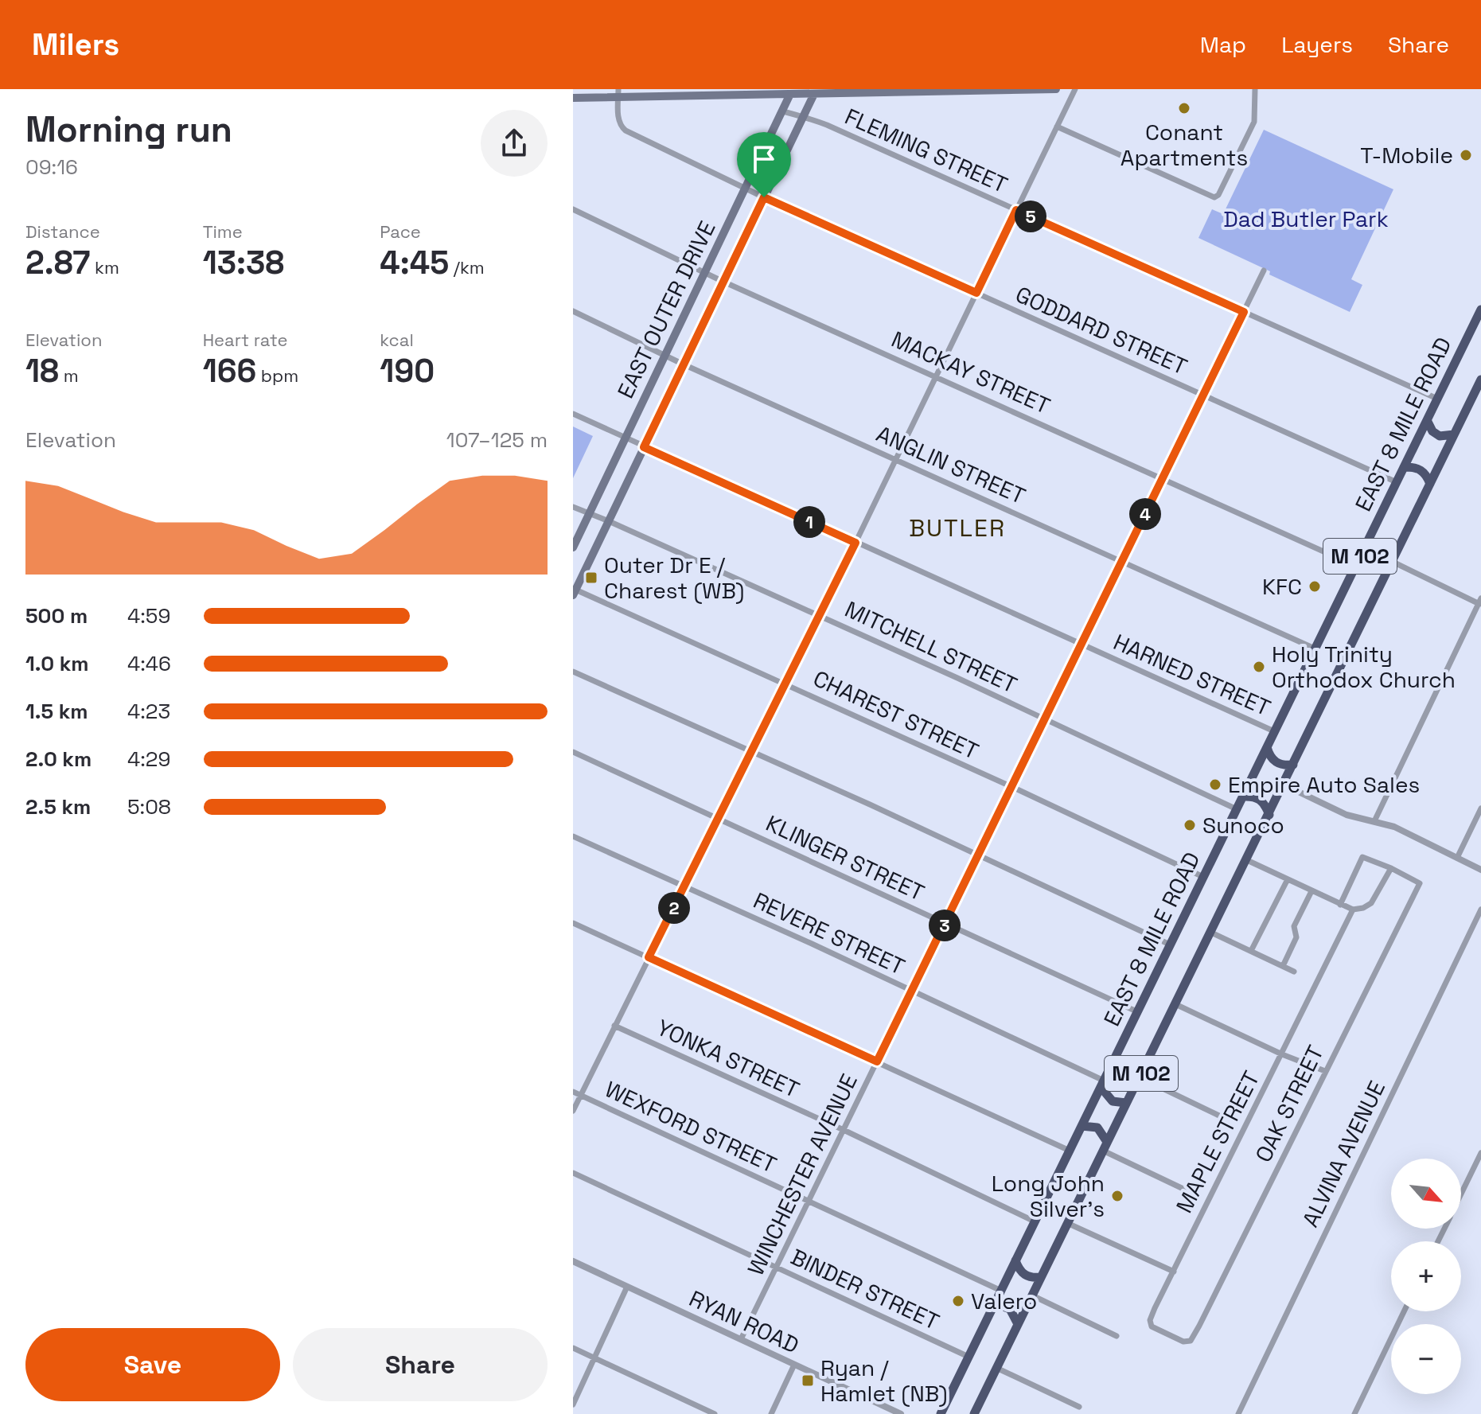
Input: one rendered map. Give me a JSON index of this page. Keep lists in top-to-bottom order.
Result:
{
  "streets": {
    "highway": ["EAST 8 MILE ROAD", "M 102"],
    "main road": ["EAST OUTER DRIVE"],
    "street": [
      "FLEMING STREET",
      "GODDARD STREET",
      "MACKAY STREET",
      "ANGLIN STREET",
      "MITCHELL STREET",
      "HARNED STREET",
      "CHAREST STREET",
      "KLINGER STREET",
      "REVERE STREET",
      "YONKA STREET",
      "OAK STREET",
      "WEXFORD STREET",
      "MAPLE STREET",
      "ALVINA AVENUE",
      "WINCHESTER AVENUE",
      "BINDER STREET",
      "RYAN ROAD"
    ]
  },
  "crossings": [
    ["FLEMING STREET", "EAST OUTER DRIVE"],
    ["FLEMING STREET", "EAST 8 MILE ROAD"],
    ["FLEMING STREET", "WINCHESTER AVENUE"],
    ["EAST OUTER DRIVE", "GODDARD STREET"],
    ["EAST OUTER DRIVE", "MACKAY STREET"],
    ["EAST OUTER DRIVE", "ANGLIN STREET"],
    ["EAST OUTER DRIVE", "MITCHELL STREET"],
    ["EAST OUTER DRIVE", "HARNED STREET"],
    ["EAST OUTER DRIVE", "CHAREST STREET"],
    ["GODDARD STREET", "EAST 8 MILE ROAD"],
    ["GODDARD STREET", "WINCHESTER AVENUE"],
    ["MACKAY STREET", "EAST 8 MILE ROAD"],
    ["MACKAY STREET", "WINCHESTER AVENUE"],
    ["EAST 8 MILE ROAD", "ANGLIN STREET"],
    ["EAST 8 MILE ROAD", "MITCHELL STREET"],
    ["EAST 8 MILE ROAD", "HARNED STREET"],
    ["EAST 8 MILE ROAD", "CHAREST STREET"],
    ["EAST 8 MILE ROAD", "KLINGER STREET"],
    ["EAST 8 MILE ROAD", "REVERE STREET"],
    ["EAST 8 MILE ROAD", "YONKA STREET"],
    ["EAST 8 MILE ROAD", "WEXFORD STREET"],
    ["EAST 8 MILE ROAD", "BINDER STREET"],
    ["ANGLIN STREET", "WINCHESTER AVENUE"],
    ["MITCHELL STREET", "WINCHESTER AVENUE"],
    ["HARNED STREET", "WINCHESTER AVENUE"],
    ["CHAREST STREET", "WINCHESTER AVENUE"],
    ["KLINGER STREET", "WINCHESTER AVENUE"],
    ["REVERE STREET", "WINCHESTER AVENUE"],
    ["YONKA STREET", "WINCHESTER AVENUE"],
    ["OAK STREET", "MAPLE STREET"],
    ["WEXFORD STREET", "WINCHESTER AVENUE"],
    ["WINCHESTER AVENUE", "BINDER STREET"],
    ["WINCHESTER AVENUE", "RYAN ROAD"]
  ],
  "districts": ["BUTLER"],
  "parks": ["Dad Butler Park"],
  "places": {
    "other": [
      "Conant Apartments",
      "T-Mobile",
      "KFC",
      "Holy Trinity Orthodox Church",
      "Empire Auto Sales",
      "Sunoco",
      "Long John Silver's",
      "Valero"
    ],
    "transit": ["Outer Dr E / Charest (WB)", "Ryan / Hamlet (NB)"]
  },
  "north": "bottom right",
  "page": {
    "header": "Milers",
    "nav": ["Map", "Layers", "Share"],
    "heading": ["Morning run", "09:16"],
    "stats": [
      ["Distance", "2.87 km"],
      ["Time", "13:38"],
      ["Pace", "4:45 /km"],
      ["Elevation", "18 m"],
      ["Heart rate", "166 bpm"],
      ["kcal", "190"]
    ],
    "pins": [
      "5",
      "4",
      "1",
      "2",
      "3"
    ],
    "chart": ["Elevation", "107–125 m"],
    "list": [
      {
        "name": "500 m",
        "note": "4:59"
      },
      {
        "name": "1.0 km",
        "note": "4:46"
      },
      {
        "name": "1.5 km",
        "note": "4:23"
      },
      {
        "name": "2.0 km",
        "note": "4:29"
      },
      {
        "name": "2.5 km",
        "note": "5:08"
      }
    ],
    "map_buttons": ["+", "−"],
    "buttons": ["Save", "Share"]
  }
}
